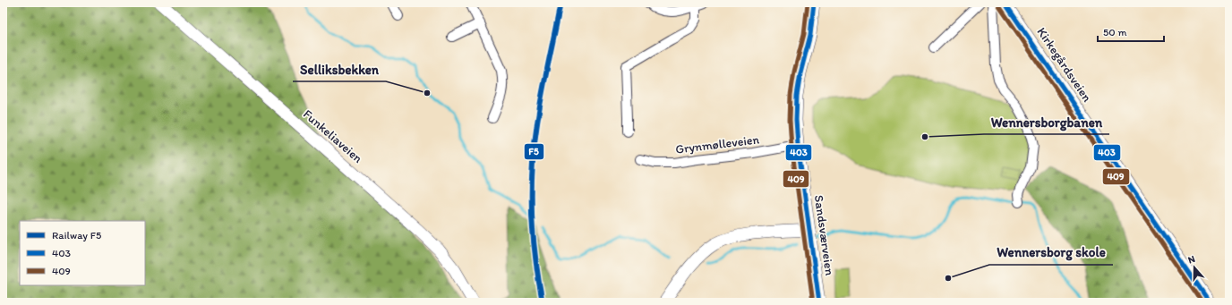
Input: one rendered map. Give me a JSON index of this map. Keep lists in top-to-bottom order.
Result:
{
  "streets": {
    "street": [
      "Kirkegårdsveien",
      "Funkeliaveien",
      "Grynmølleveien",
      "Sandsværveien"
    ]
  },
  "crossings": [
    ["Grynmølleveien", "Sandsværveien"]
  ],
  "places": ["Selliksbekken", "Wennersborgbanen", "Wennersborg skole"],
  "lines": ["rail line F5", "transit line 403", "transit line 409"],
  "legend": ["Railway F5", "403", "409"],
  "scale_bar": "50 m",
  "north": "top"
}
